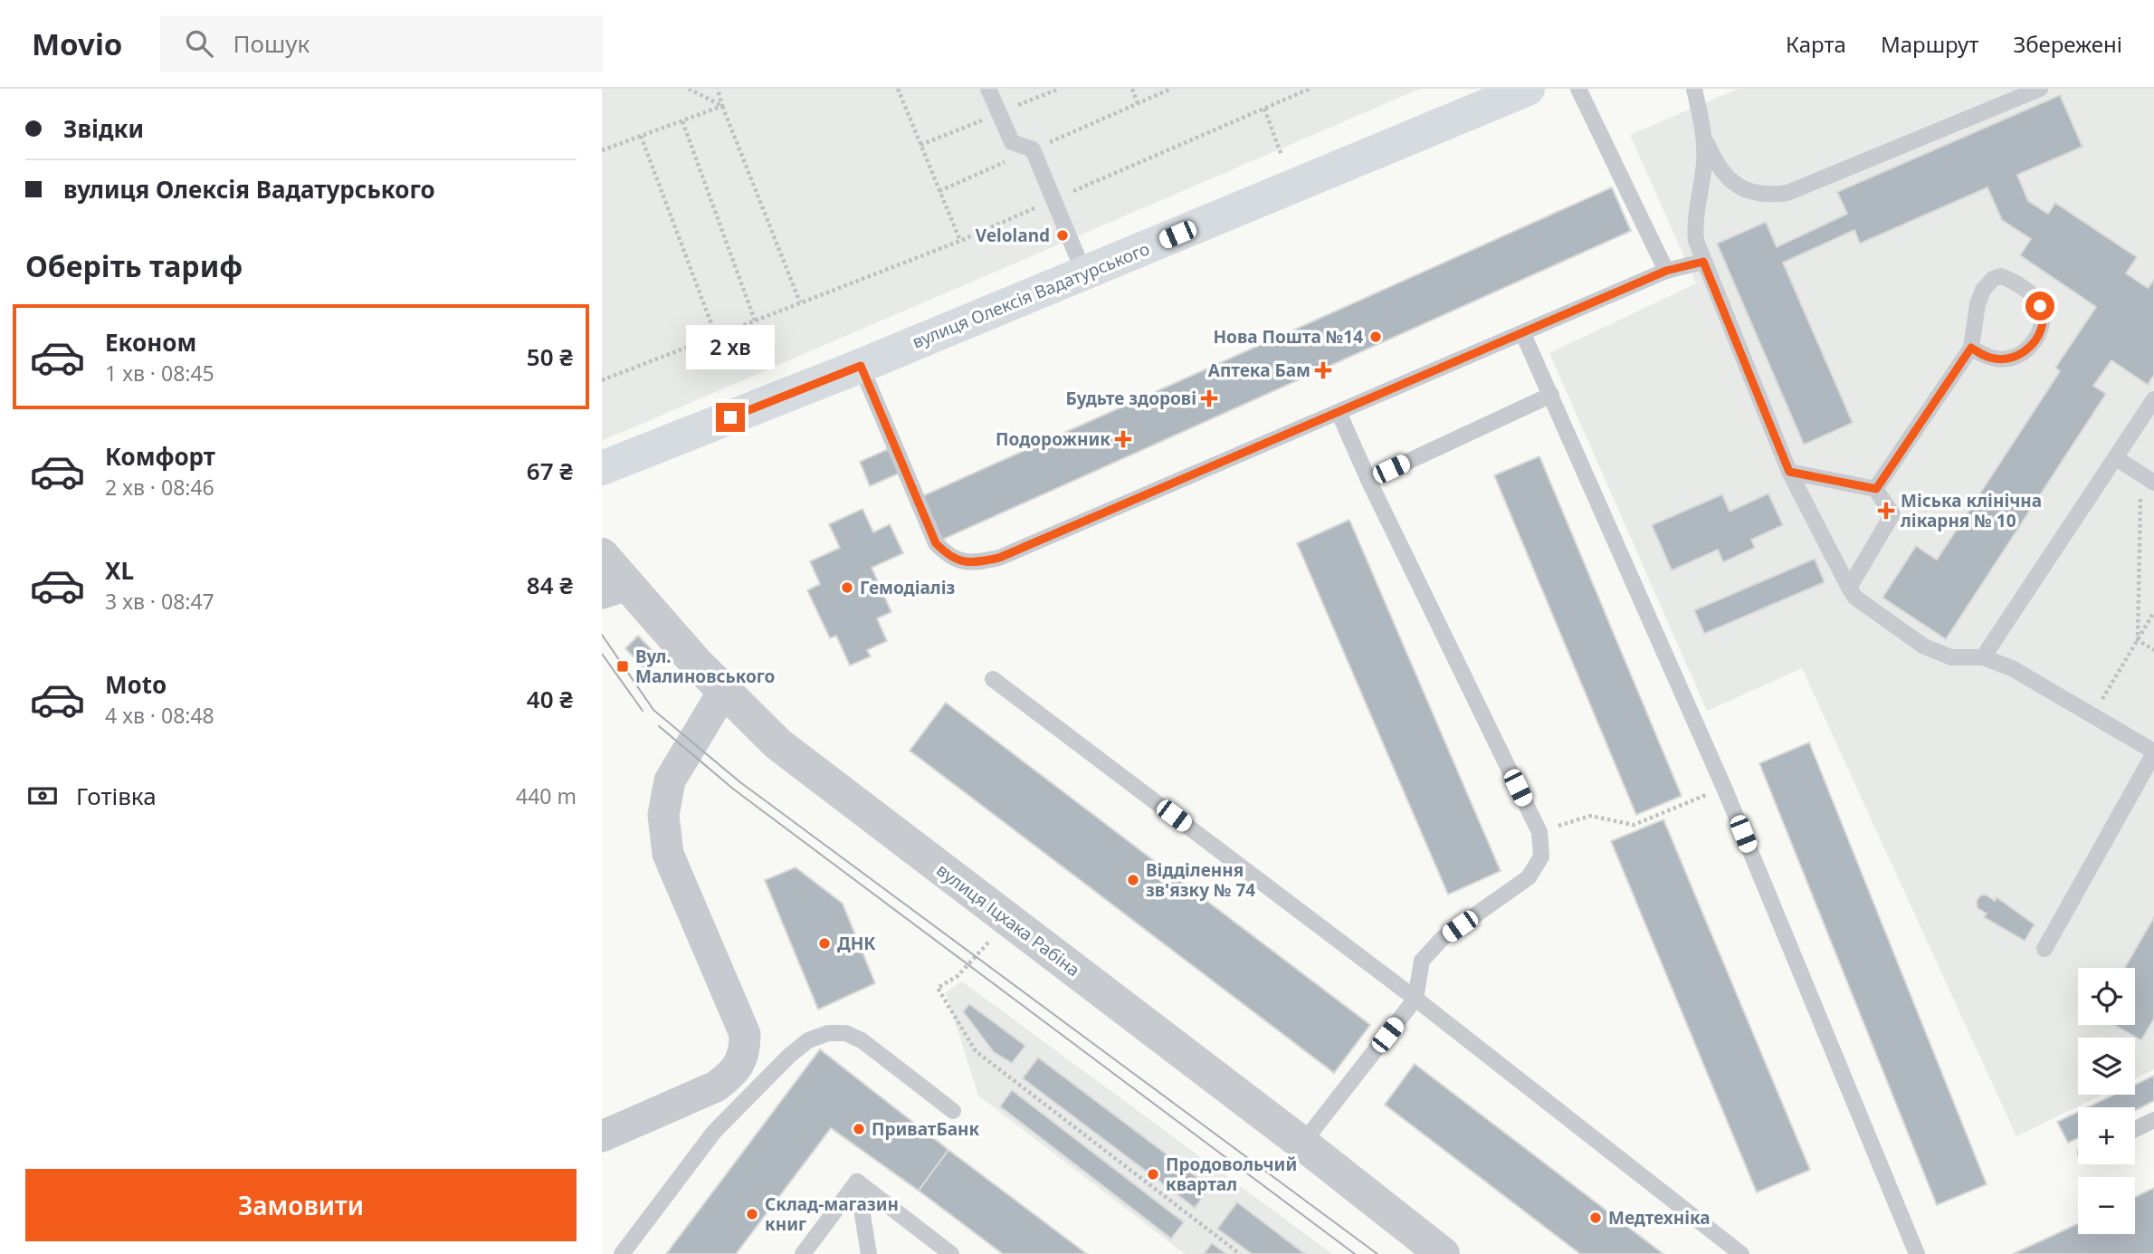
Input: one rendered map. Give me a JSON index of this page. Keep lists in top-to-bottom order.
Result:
{
  "streets": {
    "main road": ["вулиця Олексія Вадатурського"],
    "street": ["вулиця Іцхака Рабіна"]
  },
  "places": {
    "other": [
      "Veloland",
      "Нова Пошта №14",
      "Гемодіаліз",
      "Відділення зв'язку № 74",
      "ДНК",
      "ПриватБанк",
      "Продовольчий квартал",
      "Склад-магазин книг",
      "Медтехніка"
    ],
    "health": [
      "Аптека Бам",
      "Будьте здорові",
      "Подорожник",
      "Міська клінічна лікарня № 10"
    ],
    "transit": ["Вул. Малиновського"]
  },
  "page": {
    "header": "Movio",
    "search": "Пошук",
    "nav": ["Карта", "Маршрут", "Збережені"],
    "banner": ["Звідки", "вулиця Олексія Вадатурського"],
    "heading": "Оберіть тариф",
    "list": [
      {
        "name": "Економ",
        "note": "1 хв · 08:45",
        "value": "50 ₴"
      },
      {
        "name": "Комфорт",
        "note": "2 хв · 08:46",
        "value": "67 ₴"
      },
      {
        "name": "XL",
        "note": "3 хв · 08:47",
        "value": "84 ₴"
      },
      {
        "name": "Moto",
        "note": "4 хв · 08:48",
        "value": "40 ₴"
      }
    ],
    "bubble": "2 хв",
    "pay": ["Готівка", "440 m"],
    "map_buttons": ["+", "−"],
    "buttons": "Замовити"
  }
}
